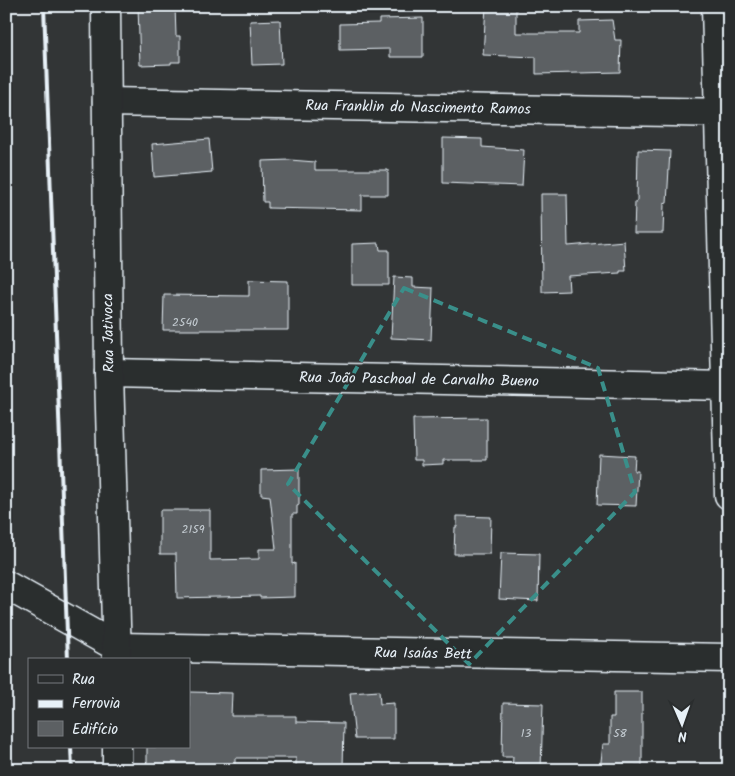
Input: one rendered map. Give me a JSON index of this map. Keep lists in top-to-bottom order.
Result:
{
  "streets": {
    "street": [
      "Rua Franklin do Nascimento Ramos",
      "Rua Jativoca",
      "Rua João Paschoal de Carvalho Bueno",
      "Rua Isaías Bett"
    ]
  },
  "crossings": [
    ["Rua Franklin do Nascimento Ramos", "Rua Jativoca"],
    ["Rua Jativoca", "Rua João Paschoal de Carvalho Bueno"],
    ["Rua Jativoca", "Rua Isaías Bett"]
  ],
  "house_numbers": [
    "2540",
    "2159",
    "13",
    "58"
  ],
  "legend": ["Rua", "Ferrovia", "Edifício"],
  "north": "bottom"
}
